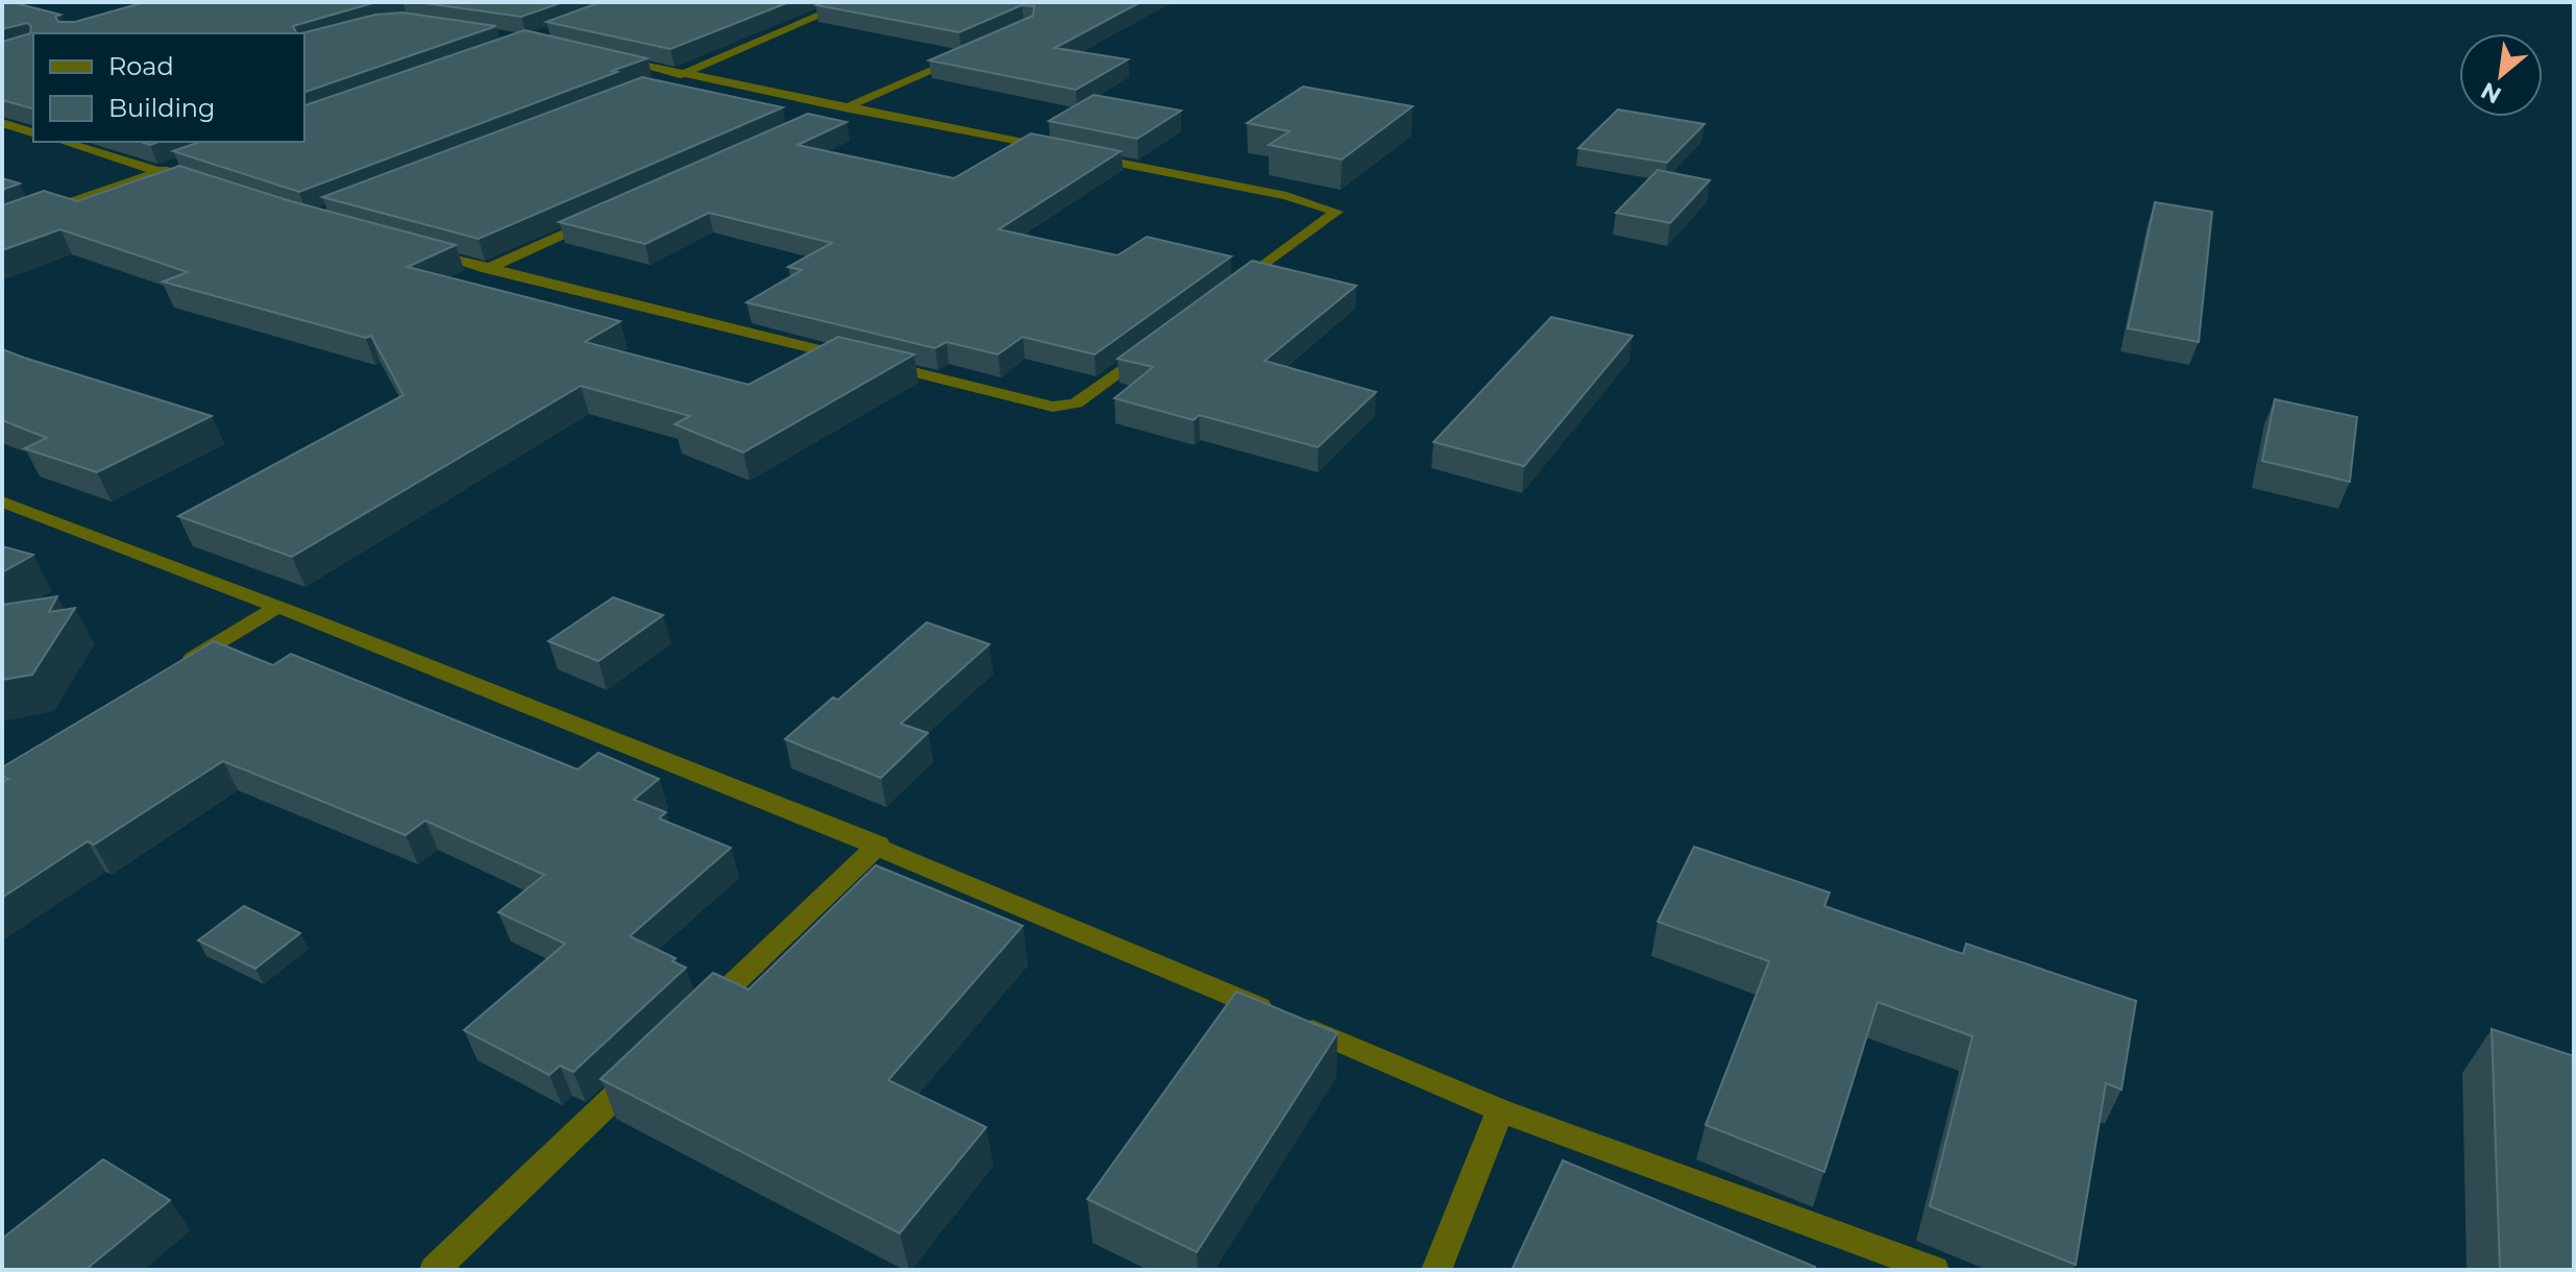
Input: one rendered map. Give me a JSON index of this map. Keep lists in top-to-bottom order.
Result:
{
  "legend": ["Road", "Building"],
  "north": "bottom left"
}
